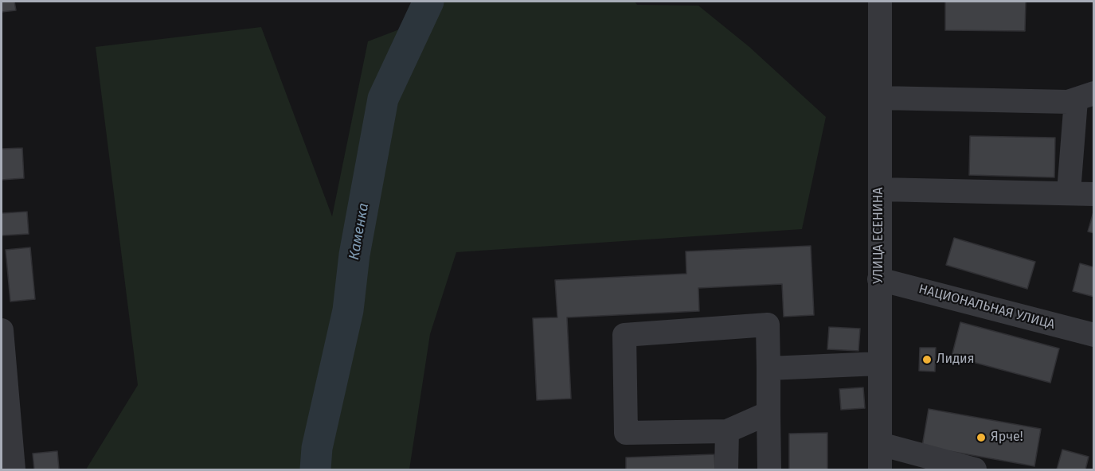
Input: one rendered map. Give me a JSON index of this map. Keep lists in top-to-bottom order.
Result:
{
  "streets": {
    "street": ["УЛИЦА ЕСЕНИНА", "НАЦИОНАЛЬНАЯ УЛИЦА"]
  },
  "crossings": [
    ["УЛИЦА ЕСЕНИНА", "НАЦИОНАЛЬНАЯ УЛИЦА"]
  ],
  "water": ["Каменка"],
  "places": ["Лидия", "Ярче!"]
}
